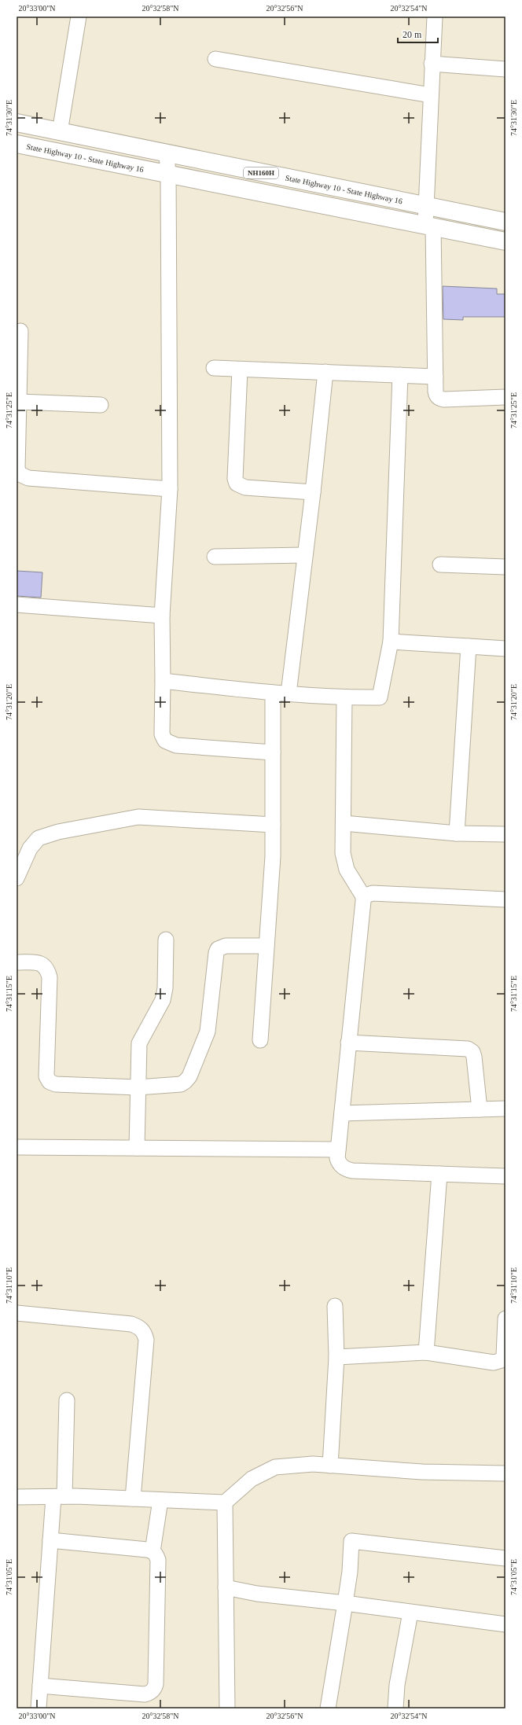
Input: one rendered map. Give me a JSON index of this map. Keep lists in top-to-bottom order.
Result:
{
  "streets": {
    "highway": ["State Highway 10 - State Highway 16", "NH160H"]
  },
  "scale_bar": "20 m",
  "coordinates": [
    "20°33'00\"N",
    "20°32'58\"N",
    "20°32'56\"N",
    "20°32'54\"N",
    "74°31'30\"E",
    "74°31'25\"E",
    "74°31'20\"E",
    "74°31'15\"E",
    "74°31'10\"E",
    "74°31'05\"E"
  ]
}
